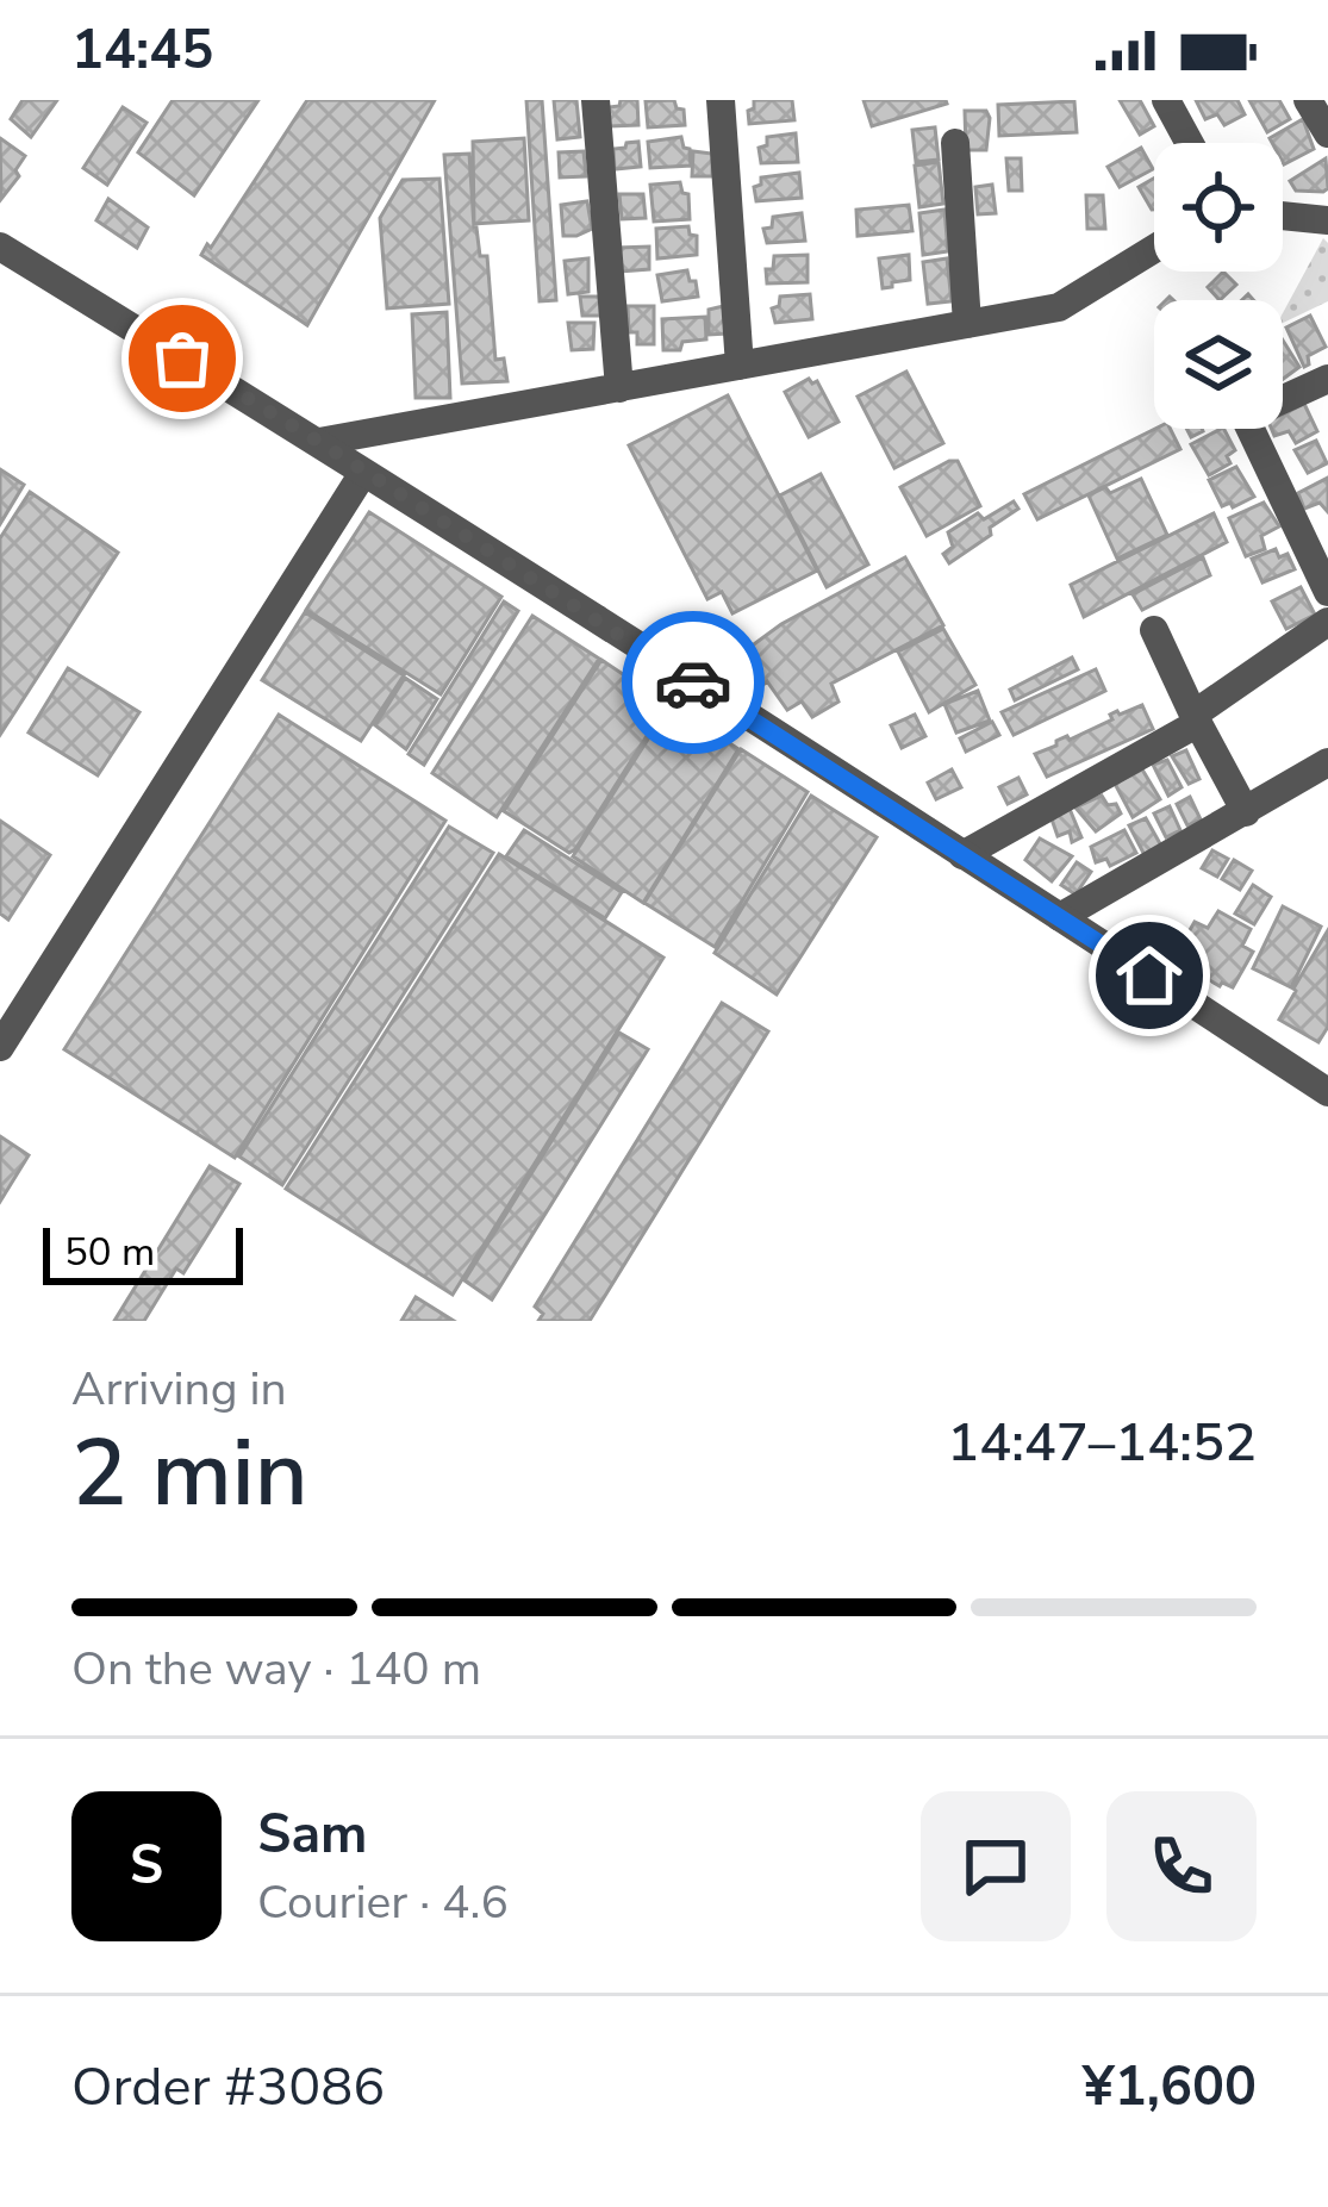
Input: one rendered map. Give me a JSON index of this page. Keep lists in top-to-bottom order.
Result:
{
  "scale_bar": "50 m",
  "page": {
    "status": "14:45",
    "scale": "50 m",
    "heading": ["2 min", "Arriving in", "14:47–14:52"],
    "panel": [
      "Sam",
      "Courier · 4.6",
      "Order #3086",
      "¥1,600"
    ],
    "bar": "On the way · 140 m",
    "round": "S"
  }
}
